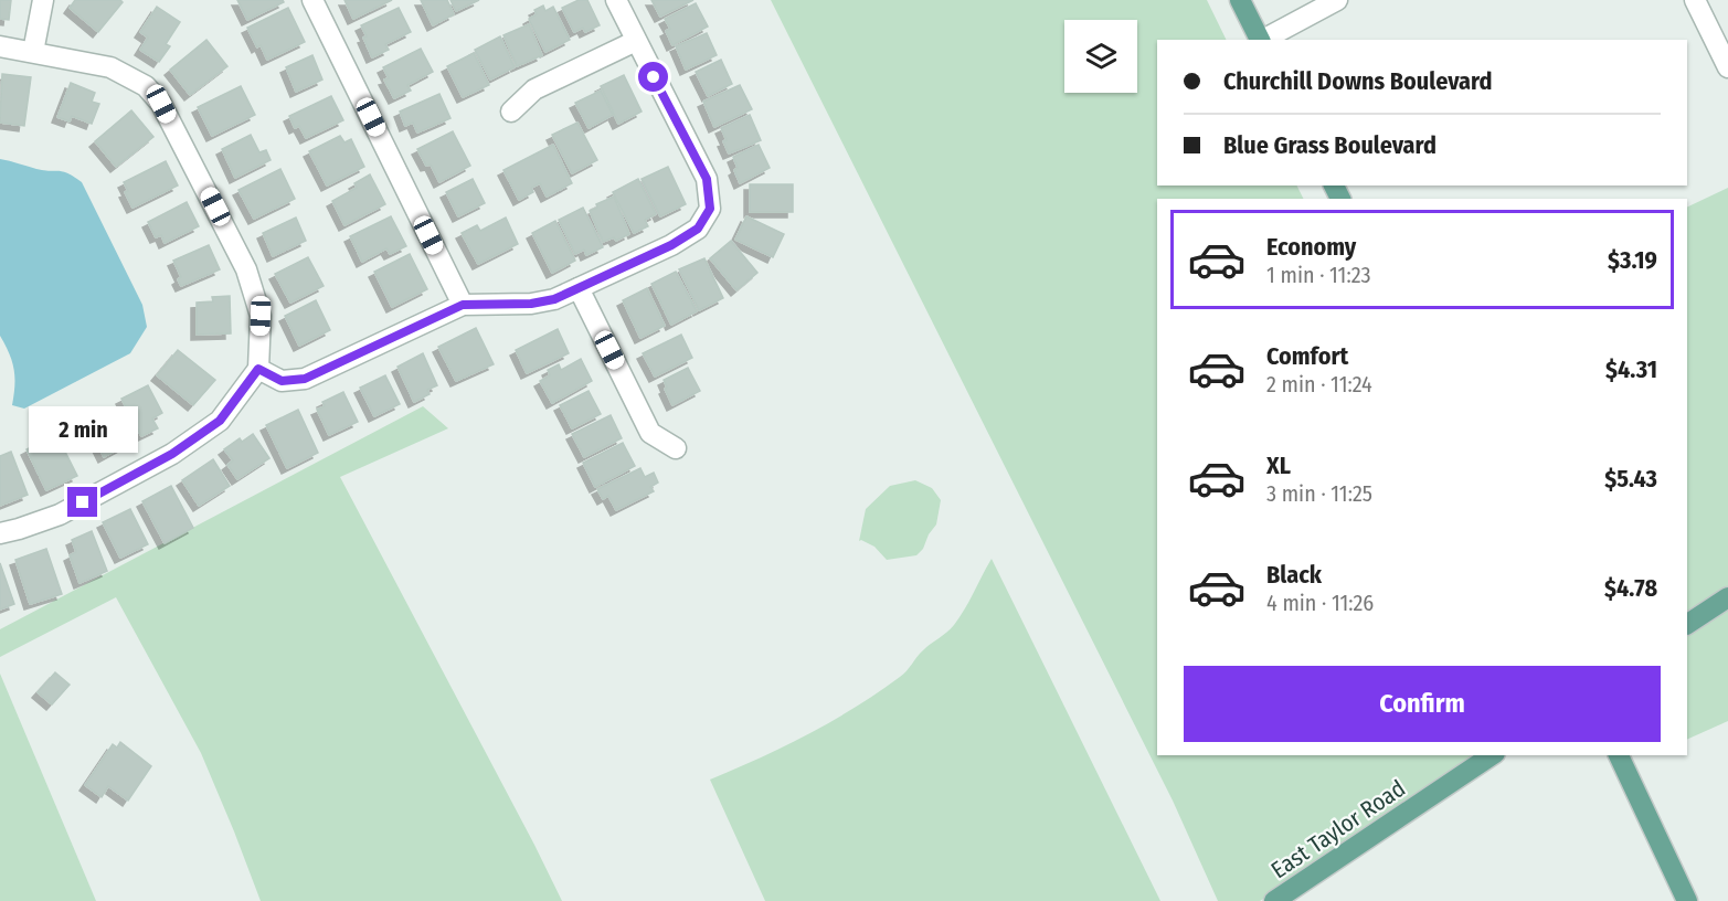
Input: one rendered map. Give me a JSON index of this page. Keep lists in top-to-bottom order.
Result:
{
  "streets": {
    "main road": ["East Taylor Road"]
  },
  "page": {
    "banner": ["Churchill Downs Boulevard", "Blue Grass Boulevard"],
    "list": [
      {
        "name": "Economy",
        "note": "1 min · 11:23",
        "value": "$3.19"
      },
      {
        "name": "Comfort",
        "note": "2 min · 11:24",
        "value": "$4.31"
      },
      {
        "name": "XL",
        "note": "3 min · 11:25",
        "value": "$5.43"
      },
      {
        "name": "Black",
        "note": "4 min · 11:26",
        "value": "$4.78"
      }
    ],
    "bubble": "2 min",
    "buttons": "Confirm"
  }
}
